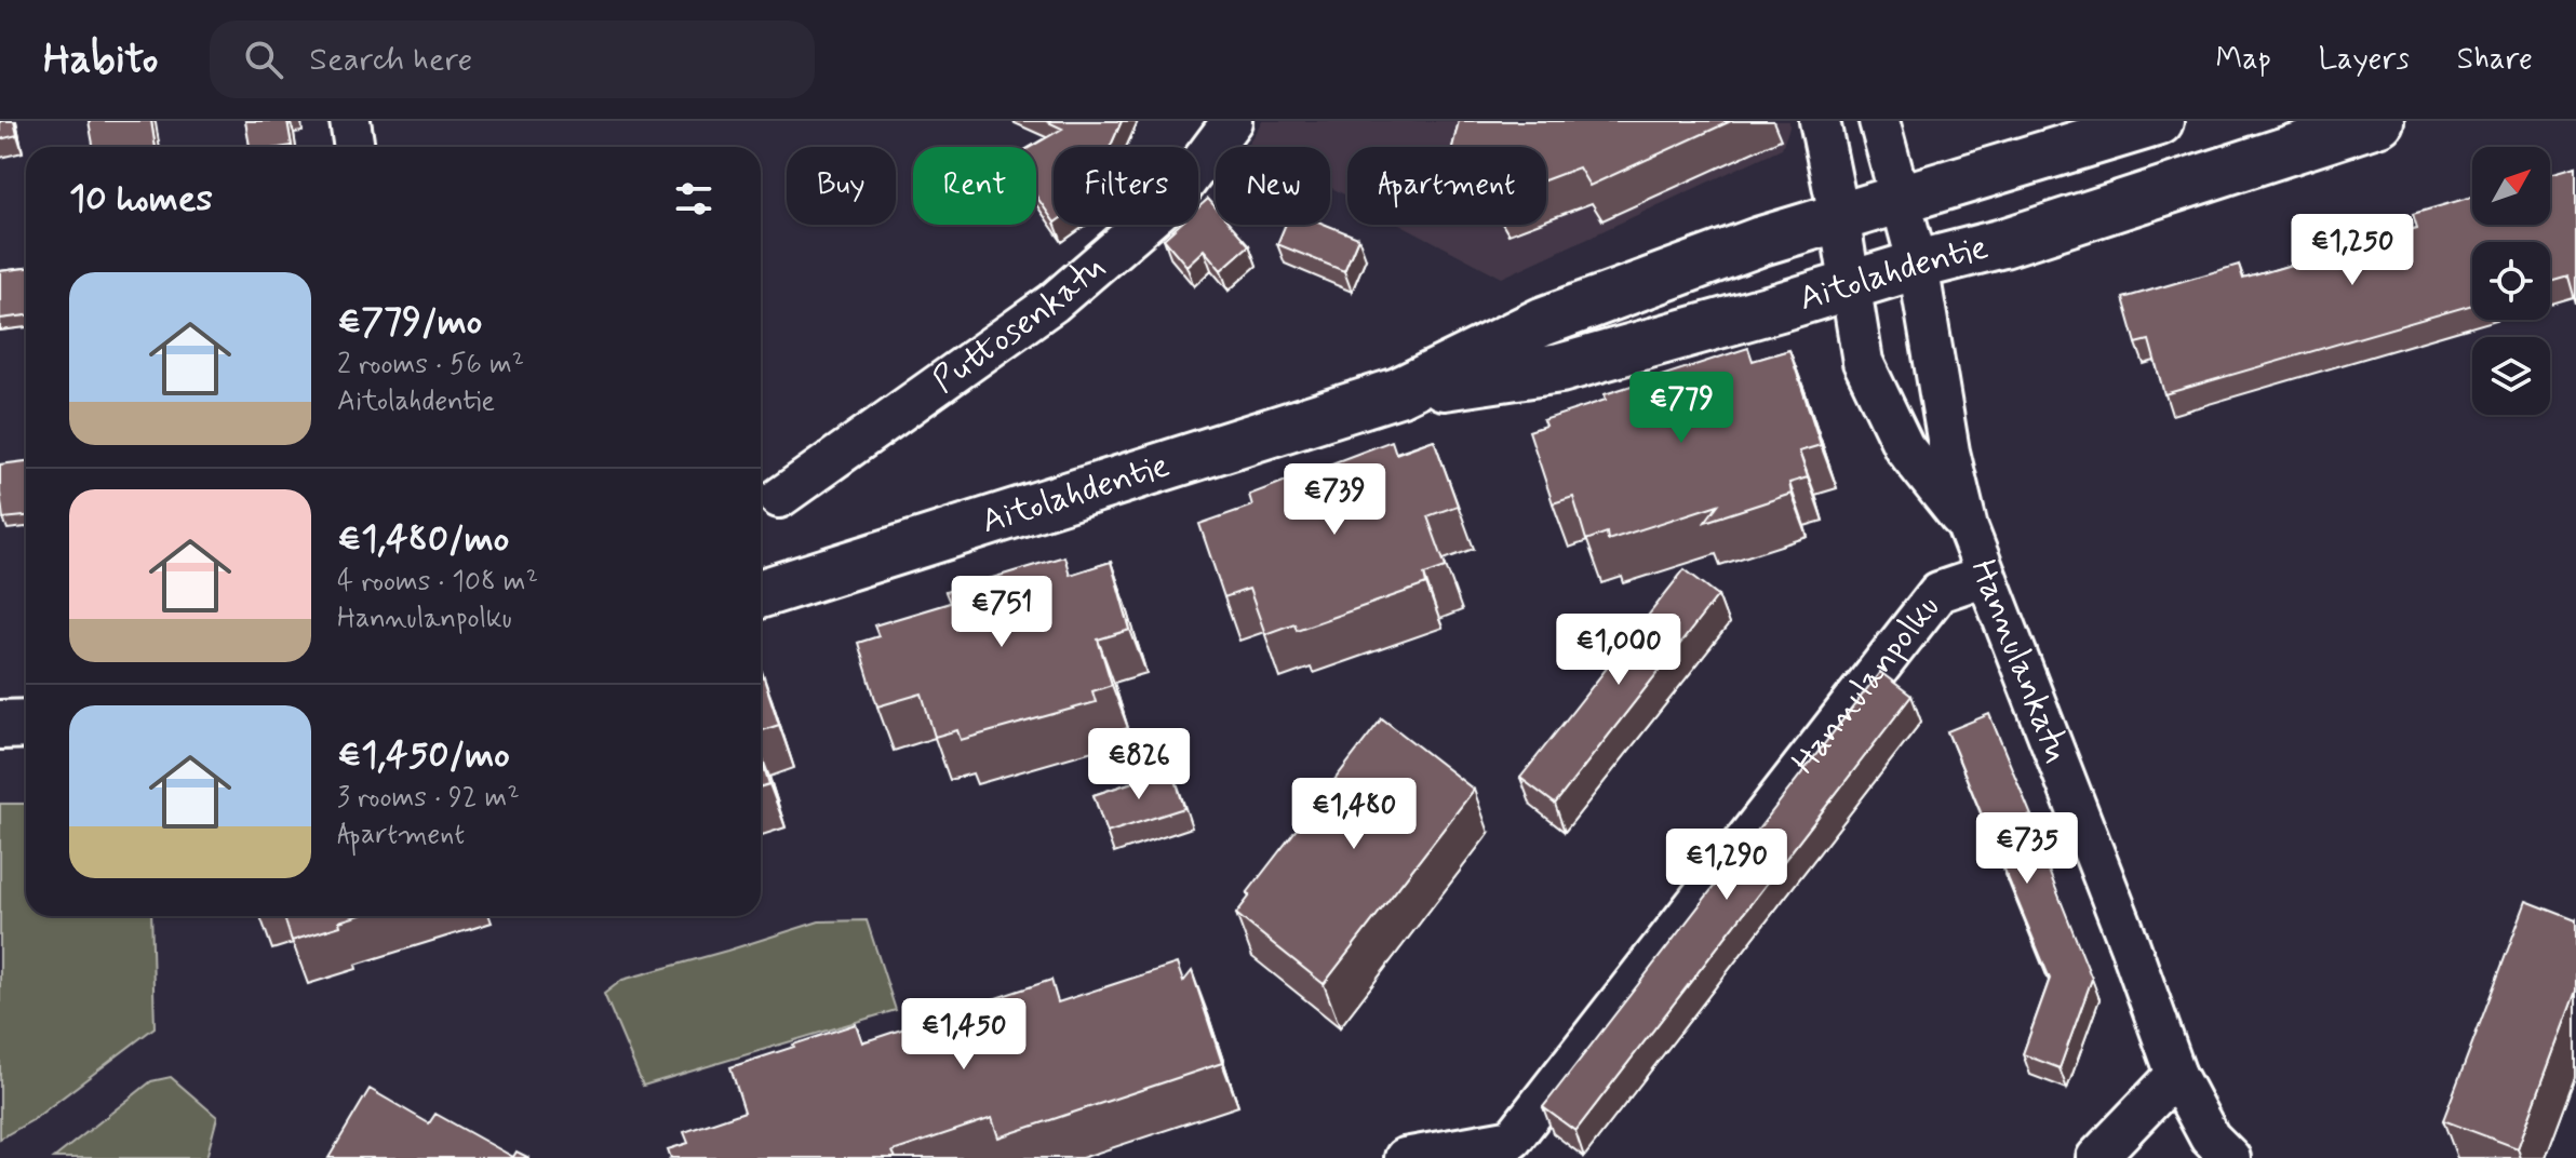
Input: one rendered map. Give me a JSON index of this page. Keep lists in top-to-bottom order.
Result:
{
  "streets": {
    "main road": ["Aitolahdentie"],
    "street": ["Puttosenkatu", "Hannulankatu", "Hannulanpolku"]
  },
  "crossings": [
    ["Aitolahdentie", "Hannulankatu"],
    ["Hannulankatu", "Hannulanpolku"]
  ],
  "north": "top right",
  "page": {
    "header": "Habito",
    "search": "Search here",
    "nav": ["Map", "Layers", "Share"],
    "chip": [
      "Buy",
      "Rent",
      "Filters",
      "New",
      "Apartment"
    ],
    "heading": "10 homes",
    "price": [
      "€1,250",
      "€779",
      "€739",
      "€751",
      "€1,000",
      "€826",
      "€1,480",
      "€735",
      "€1,290",
      "€1,450"
    ],
    "list": [
      {
        "name": "€779/mo",
        "note": "2 rooms · 56 m² · Aitolahdentie"
      },
      {
        "name": "€1,480/mo",
        "note": "4 rooms · 108 m² · Hannulanpolku"
      },
      {
        "name": "€1,450/mo",
        "note": "3 rooms · 92 m² · Apartment"
      }
    ]
  }
}
